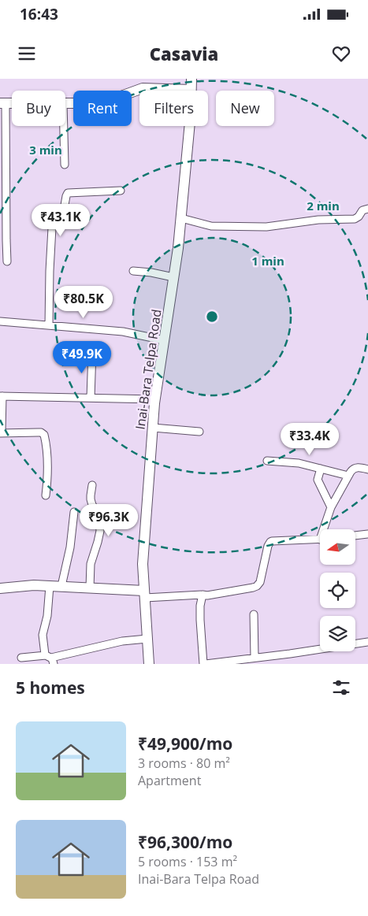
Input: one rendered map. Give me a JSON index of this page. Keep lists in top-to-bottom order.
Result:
{
  "streets": {
    "street": ["Inai-Bara Telpa Road"]
  },
  "north": "left",
  "page": {
    "status": "16:43",
    "header": "Casavia",
    "chip": [
      "Buy",
      "Rent",
      "Filters",
      "New"
    ],
    "price": [
      "₹43.1K",
      "₹80.5K",
      "₹49.9K",
      "₹33.4K",
      "₹96.3K"
    ],
    "heading": "5 homes",
    "list": [
      {
        "name": "₹49,900/mo",
        "note": "3 rooms · 80 m² · Apartment"
      },
      {
        "name": "₹96,300/mo",
        "note": "5 rooms · 153 m² · Inai-Bara Telpa Road"
      }
    ]
  },
  "rings": ["3 min", "2 min", "1 min"]
}
